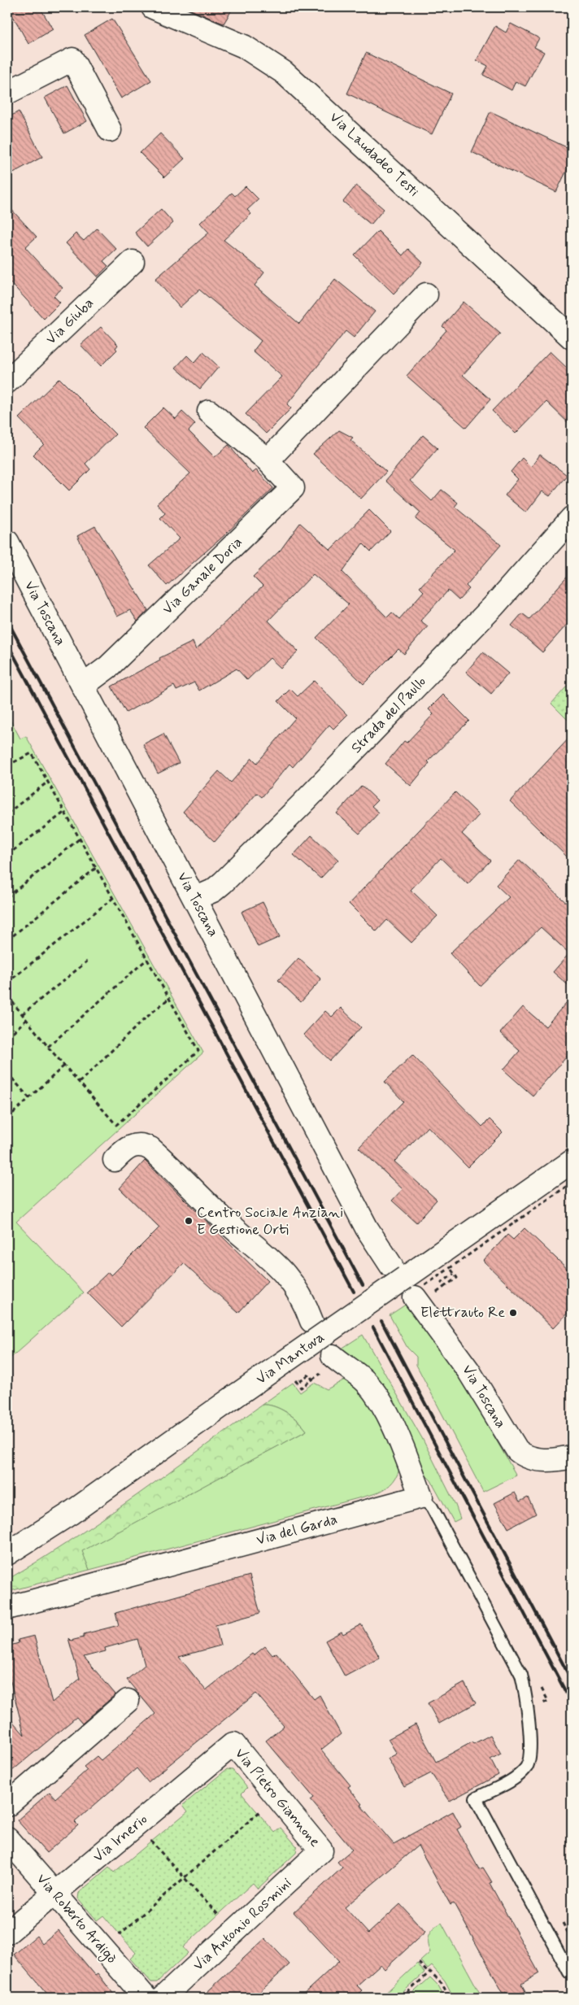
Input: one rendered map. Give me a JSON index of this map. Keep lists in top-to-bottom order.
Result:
{
  "streets": {
    "street": [
      "Via Laudadeo Testi",
      "Via Giuba",
      "Via Ganale Doria",
      "Via Toscana",
      "Strada del Paullo",
      "Via Mantova",
      "Via del Garda",
      "Via Pietro Giannone",
      "Via Irnerio",
      "Via Roberto Ardigò",
      "Via Antonio Rosmini"
    ]
  },
  "crossings": [
    ["Via Ganale Doria", "Via Toscana"],
    ["Via Toscana", "Strada del Paullo"],
    ["Via Pietro Giannone", "Via Irnerio"],
    ["Via Pietro Giannone", "Via Antonio Rosmini"],
    ["Via Irnerio", "Via Roberto Ardigò"]
  ],
  "places": ["Centro Sociale Anziani E Gestione Orti", "Elettrauto Re"]
}
